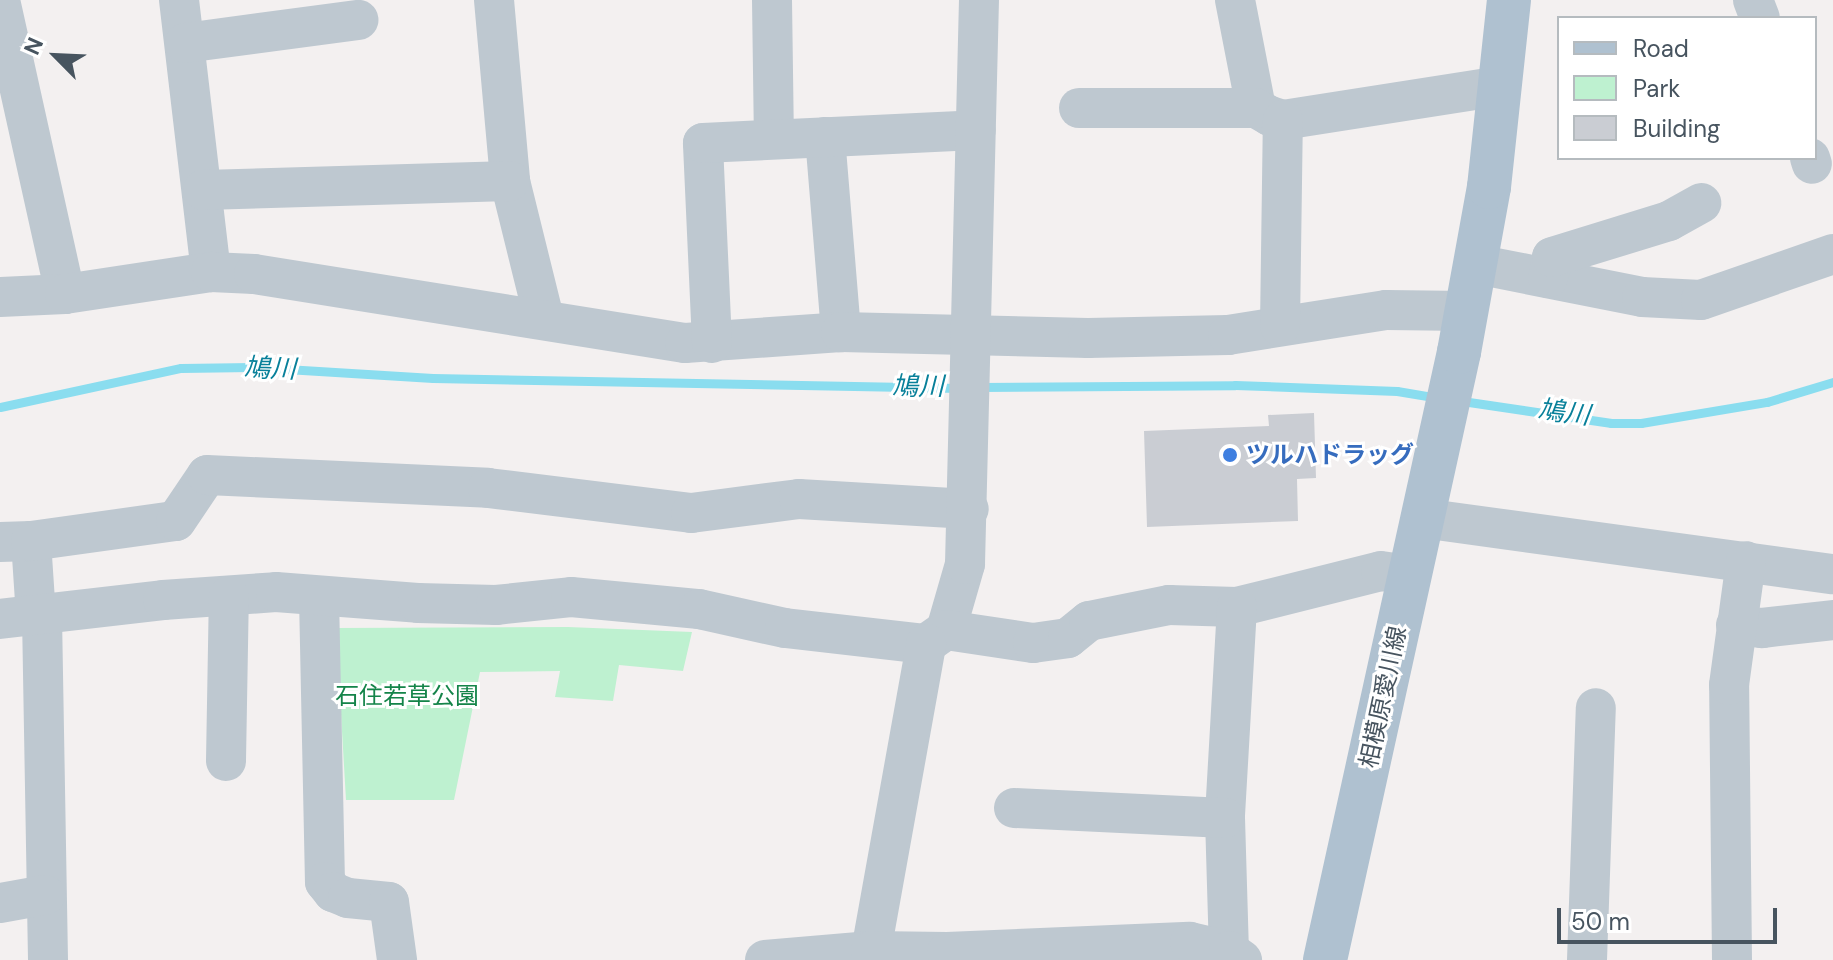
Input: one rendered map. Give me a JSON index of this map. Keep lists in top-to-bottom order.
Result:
{
  "streets": {
    "main road": ["相模原愛川線"]
  },
  "water": ["鳩川"],
  "parks": ["石住若草公園"],
  "places": ["ツルハドラッグ"],
  "legend": ["Road", "Park", "Building"],
  "scale_bar": "50 m",
  "north": "top left"
}
